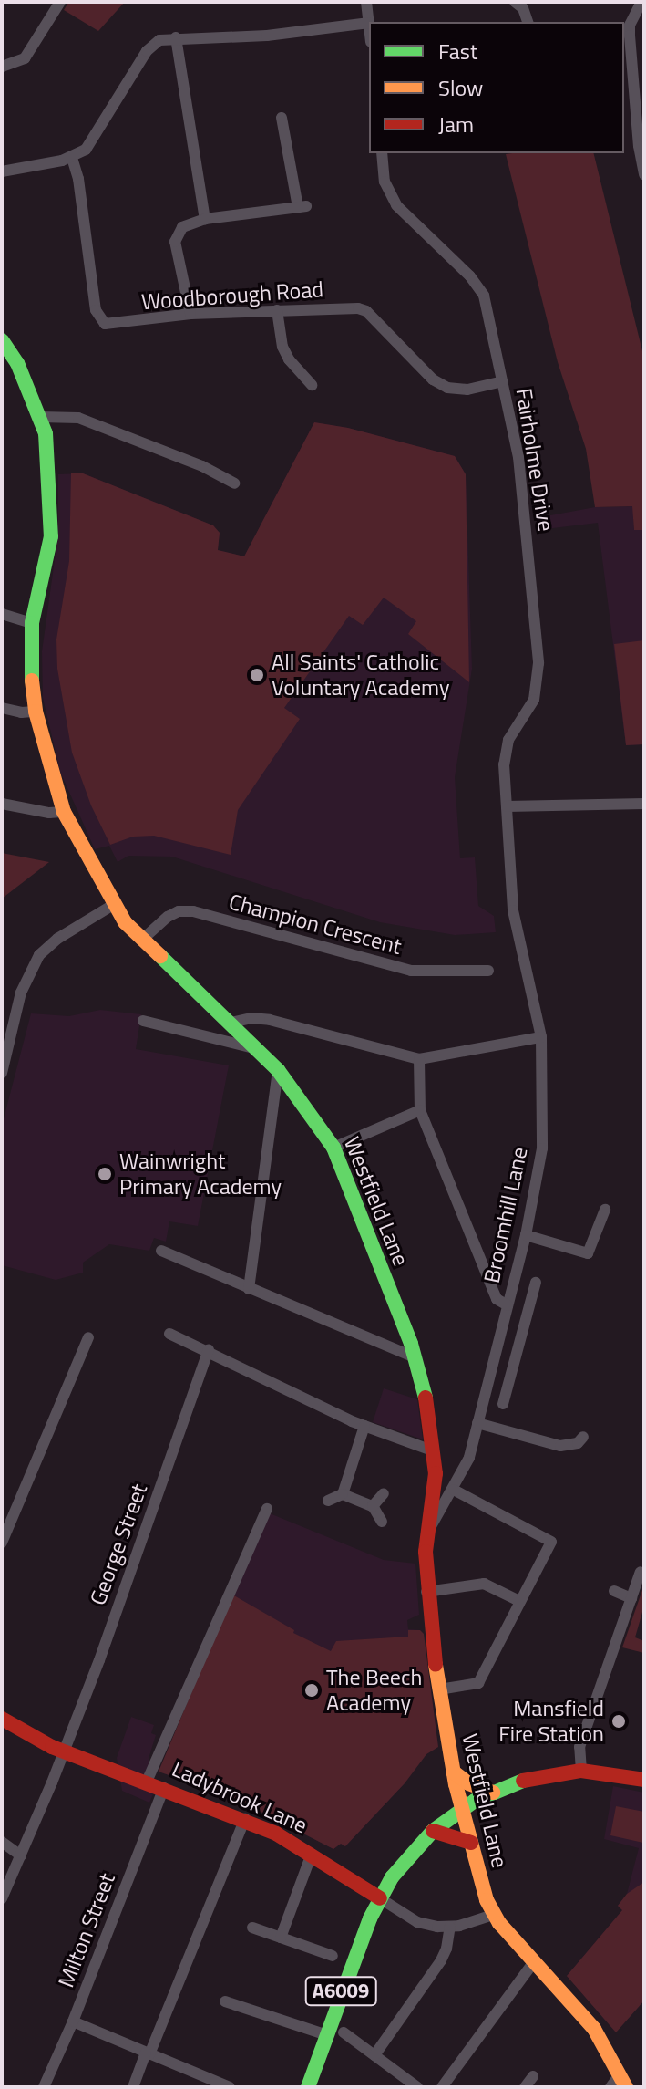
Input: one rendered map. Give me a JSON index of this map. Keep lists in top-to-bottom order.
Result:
{
  "streets": {
    "main road": ["Westfield Lane", "Ladybrook Lane", "A6009"],
    "street": [
      "Woodborough Road",
      "Fairholme Drive",
      "Champion Crescent",
      "Broomhill Lane",
      "George Street",
      "Milton Street"
    ]
  },
  "crossings": [
    ["Woodborough Road", "Fairholme Drive"],
    ["Fairholme Drive", "Broomhill Lane"],
    ["Champion Crescent", "Westfield Lane"],
    ["Westfield Lane", "Broomhill Lane"],
    ["Westfield Lane", "Ladybrook Lane"],
    ["Westfield Lane", "A6009"],
    ["George Street", "Ladybrook Lane"],
    ["Ladybrook Lane", "Milton Street"],
    ["Ladybrook Lane", "A6009"]
  ],
  "places": [
    "All Saints' Catholic Voluntary Academy",
    "Wainwright Primary Academy",
    "The Beech Academy",
    "Mansfield Fire Station"
  ],
  "legend": ["Fast", "Slow", "Jam"]
}
